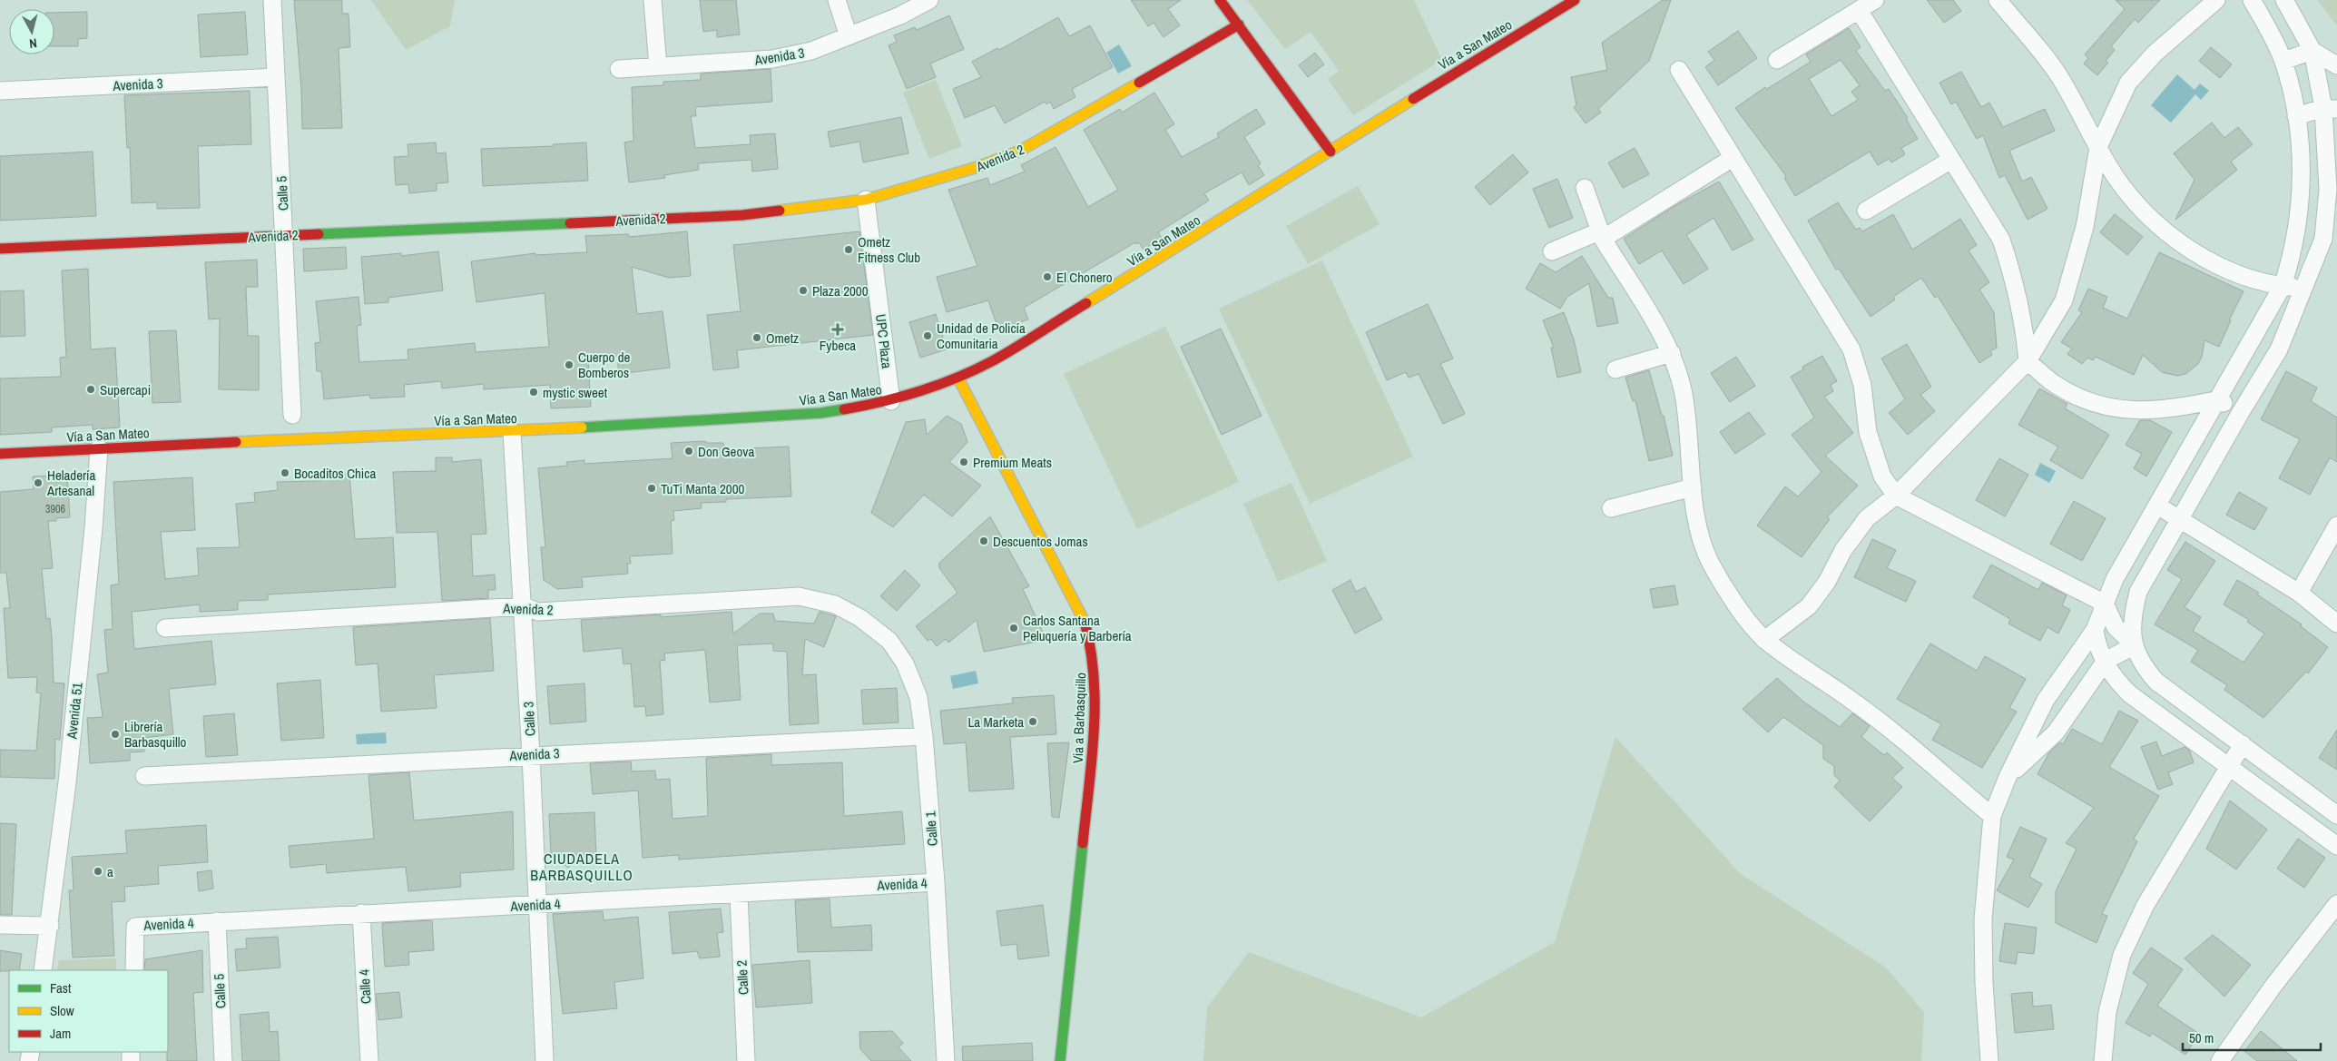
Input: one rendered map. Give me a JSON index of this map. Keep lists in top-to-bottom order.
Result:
{
  "streets": {
    "main road": ["Vía a San Mateo", "Avenida 2", "Via a Barbasquillo"],
    "street": [
      "Avenida 3",
      "Calle 5",
      "UPC Plaza",
      "Avenida 51",
      "Calle 3",
      "Calle 1",
      "Avenida 4",
      "Calle 2",
      "Calle 4"
    ]
  },
  "crossings": [
    ["Vía a San Mateo", "UPC Plaza"],
    ["Vía a San Mateo", "Avenida 51"],
    ["Vía a San Mateo", "Via a Barbasquillo"],
    ["Vía a San Mateo", "Calle 3"],
    ["Avenida 3", "Calle 5"],
    ["Avenida 3", "Calle 3"],
    ["Avenida 3", "Calle 1"],
    ["Avenida 2", "Calle 5"],
    ["Avenida 2", "UPC Plaza"],
    ["Avenida 2", "Calle 3"],
    ["Avenida 2", "Calle 1"],
    ["Calle 5", "Avenida 4"],
    ["Calle 3", "Avenida 4"],
    ["Calle 1", "Avenida 4"],
    ["Avenida 4", "Calle 2"],
    ["Avenida 4", "Calle 4"]
  ],
  "districts": ["CIUDADELA BARBASQUILLO"],
  "places": {
    "other": [
      "Ometz Fitness Club",
      "El Chonero",
      "Plaza 2000",
      "Unidad de Policía Comunitaria",
      "Ometz",
      "Cuerpo de Bomberos",
      "Supercapi",
      "mystic sweet",
      "Don Geova",
      "Premium Meats",
      "Bocaditos Chica",
      "Heladería Artesanal",
      "TuTi Manta 2000",
      "Descuentos Jomas",
      "Carlos Santana Peluquería y Barbería",
      "La Marketa",
      "Librería Barbasquillo",
      "a"
    ],
    "health": ["Fybeca"]
  },
  "house_numbers": ["3906"],
  "legend": ["Fast", "Slow", "Jam"],
  "scale_bar": "50 m",
  "north": "bottom"
}
